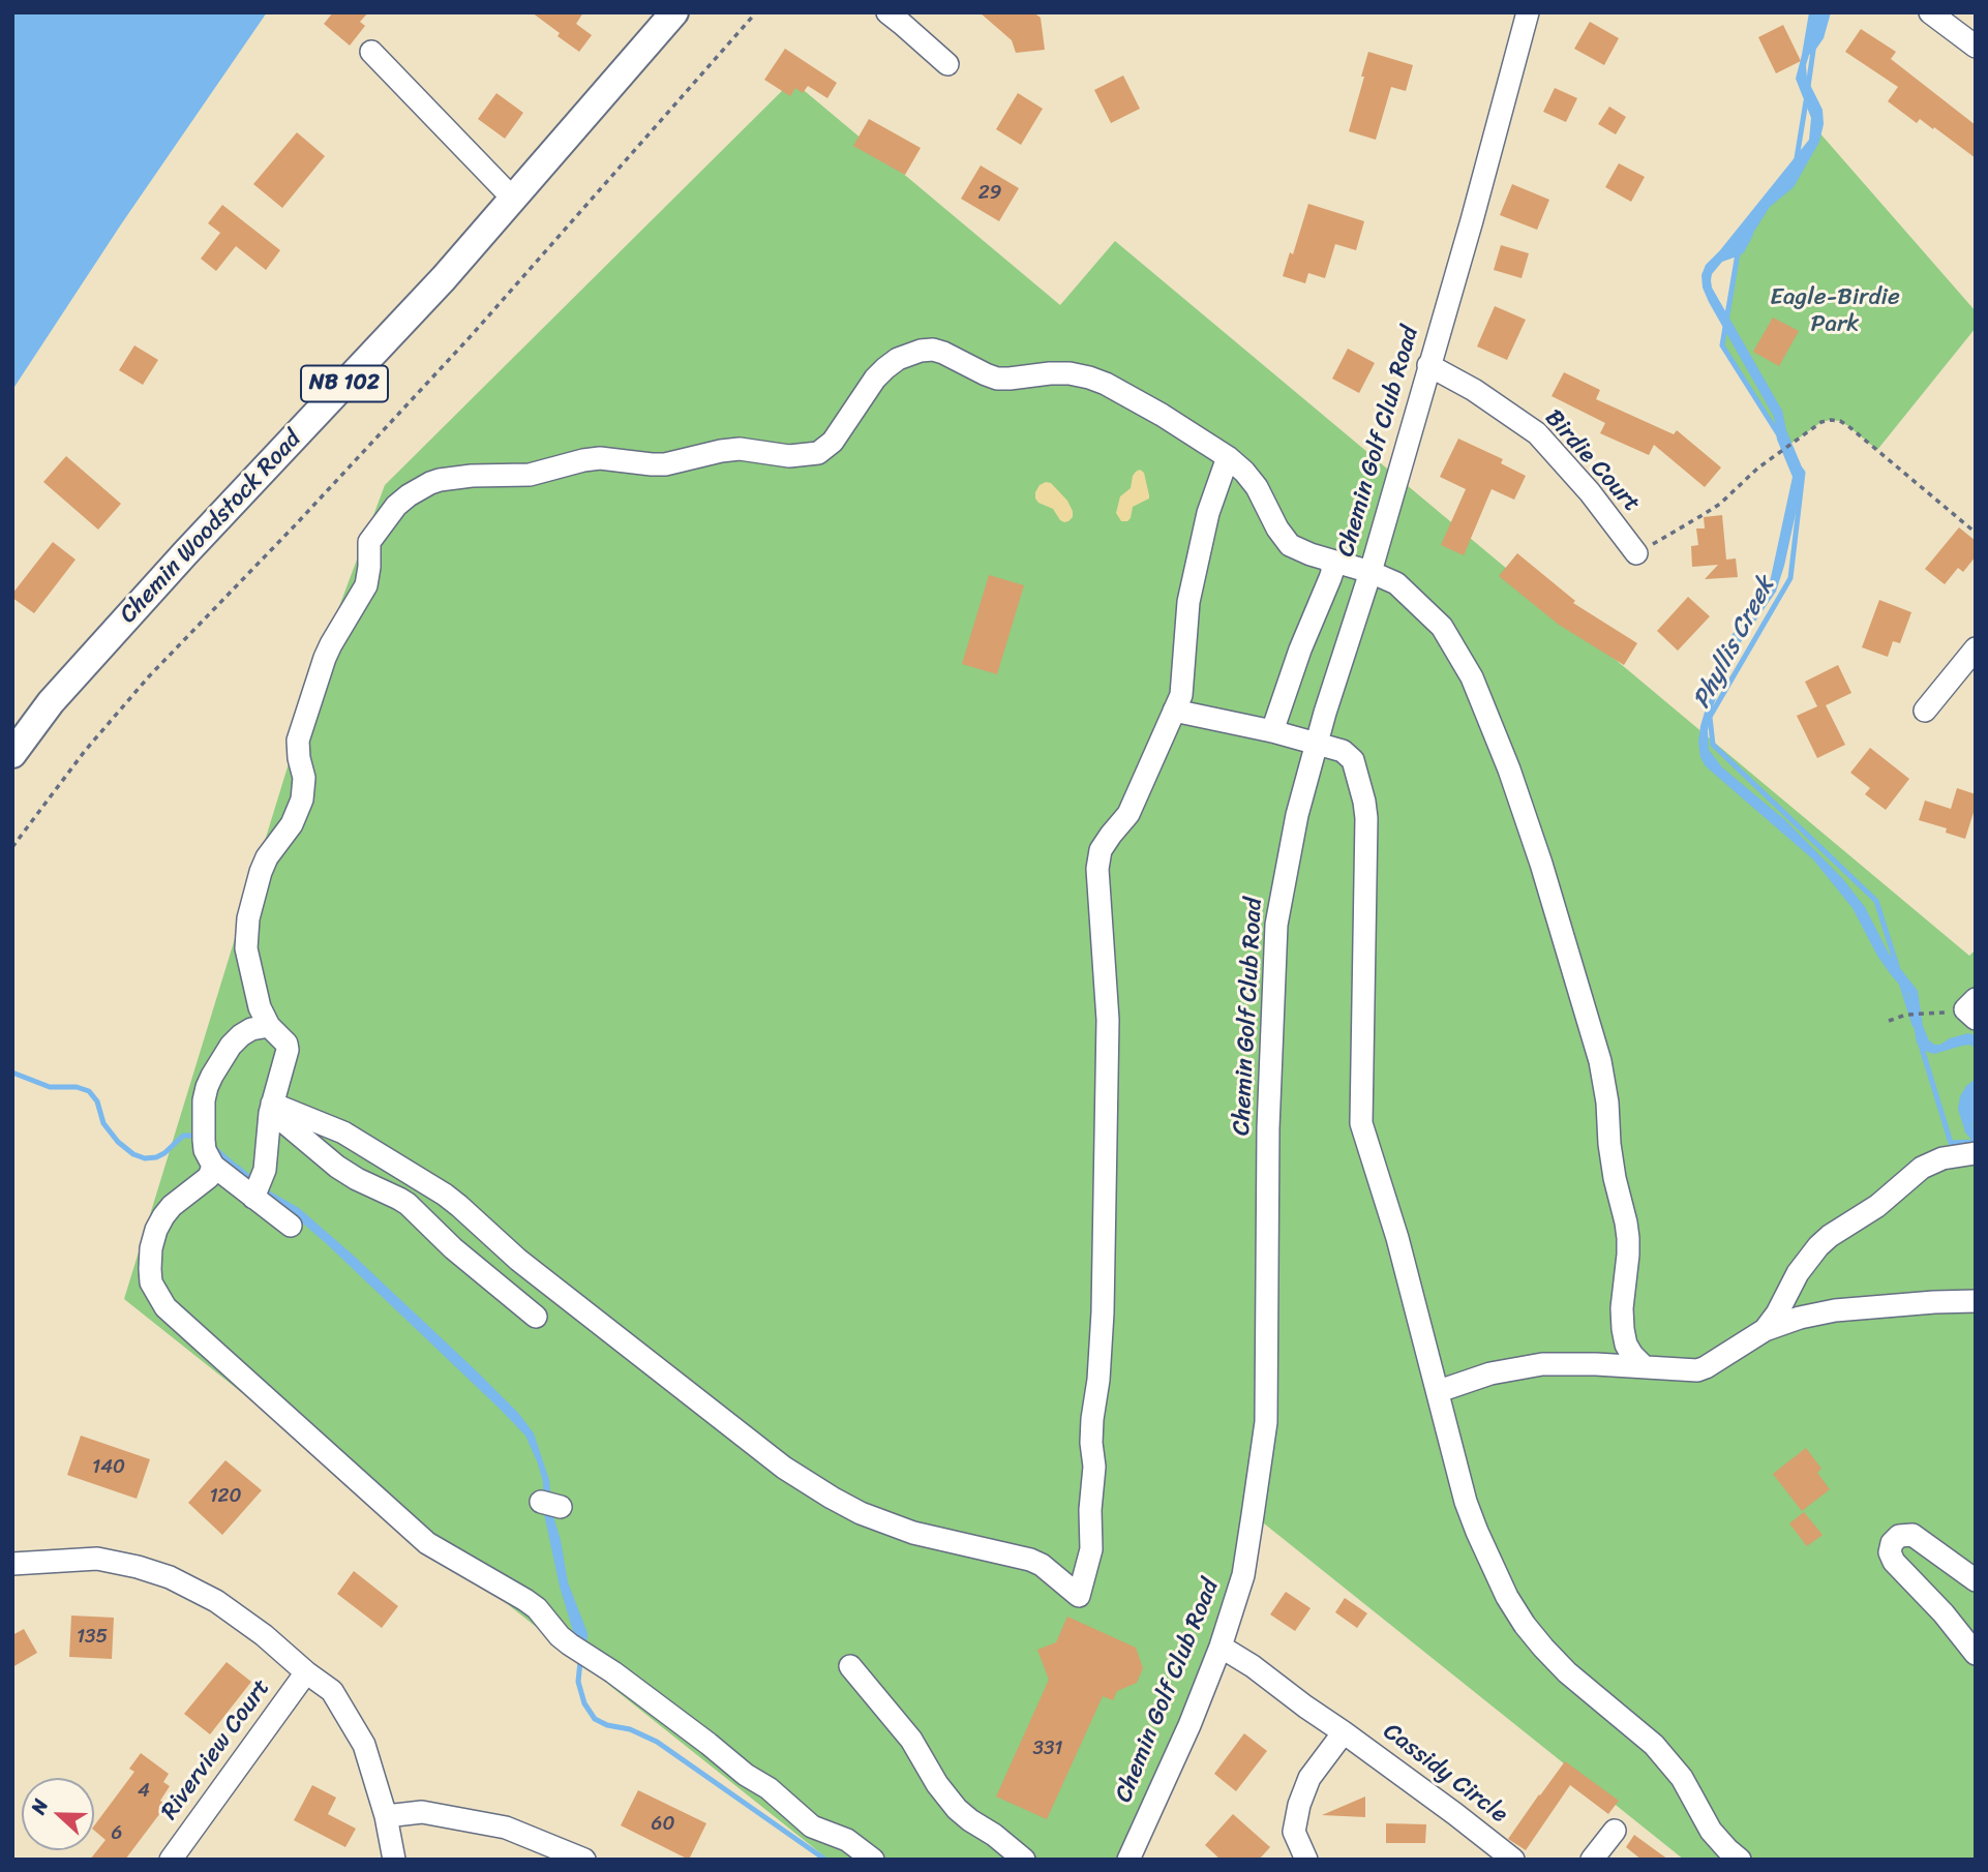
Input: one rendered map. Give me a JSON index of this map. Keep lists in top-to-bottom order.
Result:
{
  "streets": {
    "main road": ["NB 102", "Chemin Woodstock Road"],
    "street": [
      "Chemin Golf Club Road",
      "Birdie Court",
      "Riverview Court",
      "Cassidy Circle"
    ]
  },
  "crossings": [
    ["Chemin Golf Club Road", "Birdie Court"],
    ["Chemin Golf Club Road", "Cassidy Circle"]
  ],
  "water": ["Phyllis Creek"],
  "parks": ["Eagle-Birdie Park"],
  "house_numbers": [
    "29",
    "140",
    "120",
    "135",
    "331",
    "4",
    "60",
    "6"
  ],
  "north": "left"
}
